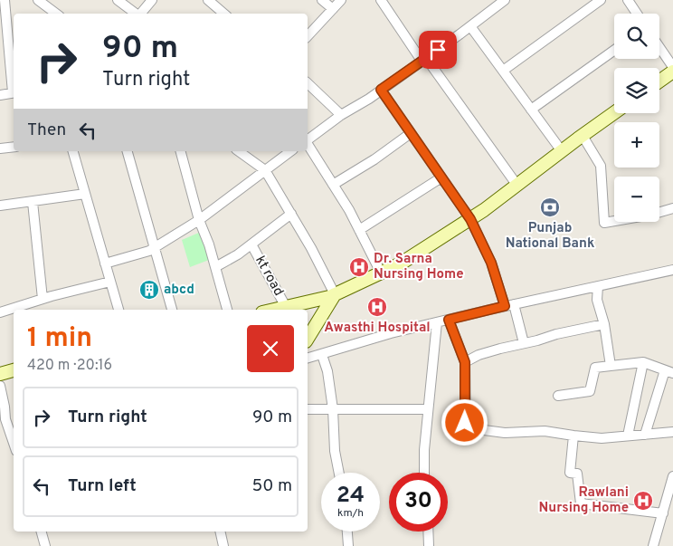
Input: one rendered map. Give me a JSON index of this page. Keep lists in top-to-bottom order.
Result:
{
  "streets": {
    "street": ["kt road"]
  },
  "places": {
    "bank": ["Punjab National Bank"],
    "hospital": ["Dr. Sarna Nursing Home", "Awasthi Hospital", "Rawlani Nursing Home"],
    "building": ["abcd"]
  },
  "page": {
    "map_buttons": ["+", "−"],
    "turn": ["90 m", "Turn right"],
    "then": "Then",
    "heading": ["1 min", "420 m · 20:16"],
    "list": [
      {
        "name": "Turn right",
        "value": "90 m"
      },
      {
        "name": "Turn left",
        "value": "50 m"
      }
    ],
    "speed": "24 km/h",
    "limit": "30"
  }
}
